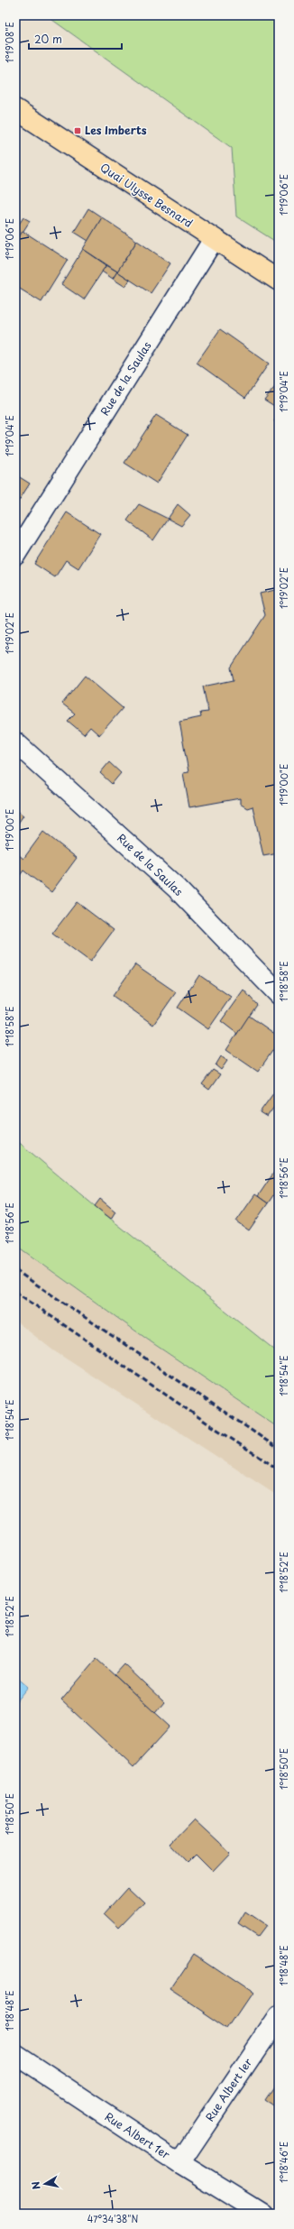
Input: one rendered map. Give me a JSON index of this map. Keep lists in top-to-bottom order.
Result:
{
  "streets": {
    "main road": ["Quai Ulysse Besnard"],
    "street": ["Rue de la Saulas", "Rue Albert Ier", "Rue Albert 1er"]
  },
  "crossings": [
    ["Quai Ulysse Besnard", "Rue de la Saulas"],
    ["Rue Albert Ier", "Rue Albert 1er"]
  ],
  "places": {
    "transit": ["Les Imberts"]
  },
  "scale_bar": "20 m",
  "north": "left",
  "coordinates": [
    "1°19'08\"E",
    "1°19'06\"E",
    "1°19'04\"E",
    "1°19'02\"E",
    "1°19'00\"E",
    "1°18'58\"E",
    "1°18'56\"E",
    "1°18'54\"E",
    "1°18'52\"E",
    "1°18'50\"E",
    "1°18'48\"E",
    "1°18'46\"E",
    "47°34'38\"N"
  ]
}
